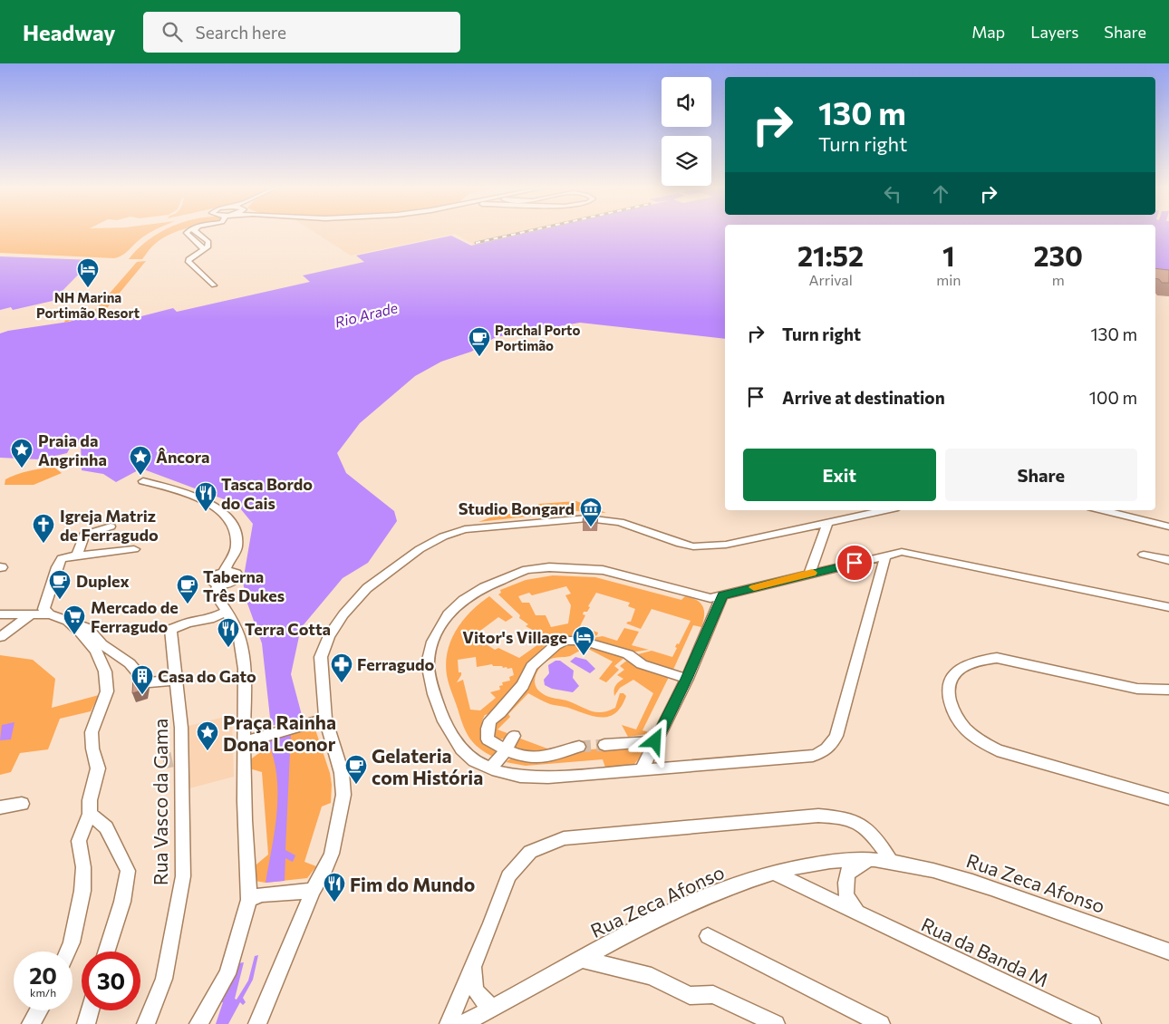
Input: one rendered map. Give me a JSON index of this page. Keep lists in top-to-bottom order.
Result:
{
  "streets": {
    "street": ["Rua Vasco da Gama", "Rua Zeca Afonso", "Rua da Banda M"]
  },
  "crossings": [
    ["Rua Zeca Afonso", "Rua da Banda M"]
  ],
  "water": ["Rio Arade"],
  "places": {
    "hotel": ["NH Marina Portimão Resort", "Vitor's Village"],
    "cafe": [
      "Parchal Porto Portimão",
      "Duplex",
      "Taberna Três Dukes",
      "Gelateria com História"
    ],
    "place": ["Praia da Angrinha", "Âncora", "Praça Rainha Dona Leonor"],
    "restaurant": ["Tasca Bordo do Cais", "Terra Cotta", "Fim do Mundo"],
    "museum": ["Studio Bongard"],
    "church": ["Igreja Matriz de Ferragudo"],
    "supermarket": ["Mercado de Ferragudo"],
    "pharmacy": ["Ferragudo"],
    "building": ["Casa do Gato"]
  },
  "page": {
    "header": "Headway",
    "search": "Search here",
    "nav": ["Map", "Layers", "Share"],
    "turn": ["130 m", "Turn right"],
    "eta": [
      "21:52",
      "Arrival",
      "1",
      "min",
      "230",
      "m"
    ],
    "list": [
      {
        "name": "Turn right",
        "value": "130 m"
      },
      {
        "name": "Arrive at destination",
        "value": "100 m"
      }
    ],
    "buttons": ["Exit", "Share"],
    "speed": "20 km/h",
    "limit": "30"
  }
}
